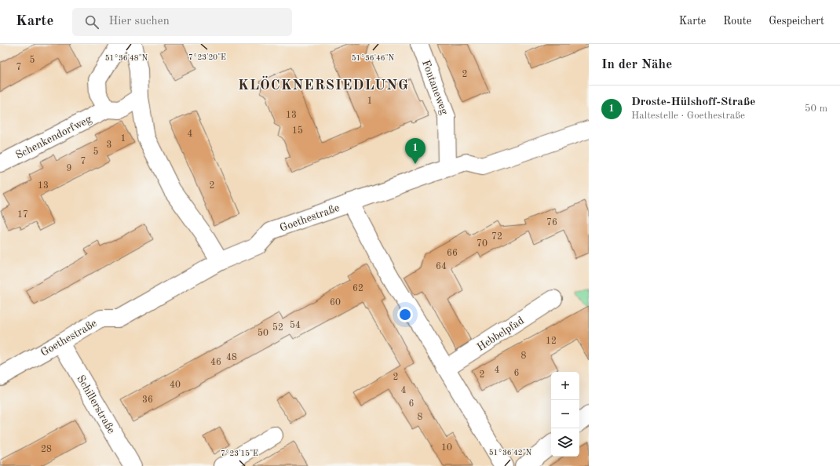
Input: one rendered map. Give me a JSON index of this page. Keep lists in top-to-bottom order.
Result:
{
  "streets": {
    "street": [
      "Fontaneweg",
      "Schenkendorfweg",
      "Goethestraße",
      "Hebbelpfad",
      "Schillerstraße"
    ]
  },
  "crossings": [
    ["Fontaneweg", "Goethestraße"],
    ["Goethestraße", "Schillerstraße"]
  ],
  "districts": ["KLÖCKNERSIEDLUNG"],
  "house_numbers": [
    "5",
    "7",
    "2",
    "1",
    "13",
    "15",
    "4",
    "1",
    "3",
    "5",
    "7",
    "9",
    "13",
    "2",
    "17",
    "76",
    "72",
    "70",
    "66",
    "64",
    "62",
    "60",
    "54",
    "52",
    "50",
    "12",
    "8",
    "48",
    "46",
    "4",
    "6",
    "2",
    "2",
    "40",
    "4",
    "36",
    "6",
    "8",
    "10",
    "28"
  ],
  "page": {
    "header": "Karte",
    "search": "Hier suchen",
    "nav": ["Karte", "Route", "Gespeichert"],
    "heading": "In der Nähe",
    "list": [
      {
        "mark": "1",
        "name": "Droste-Hülshoff-Straße",
        "note": "Haltestelle · Goethestraße",
        "value": "50 m"
      }
    ],
    "pins": "1",
    "map_buttons": ["+", "−"]
  },
  "coordinates": [
    "7°23'20\"E",
    "51°36'48\"N",
    "51°36'46\"N",
    "51°36'42\"N",
    "7°23'15\"E"
  ]
}
